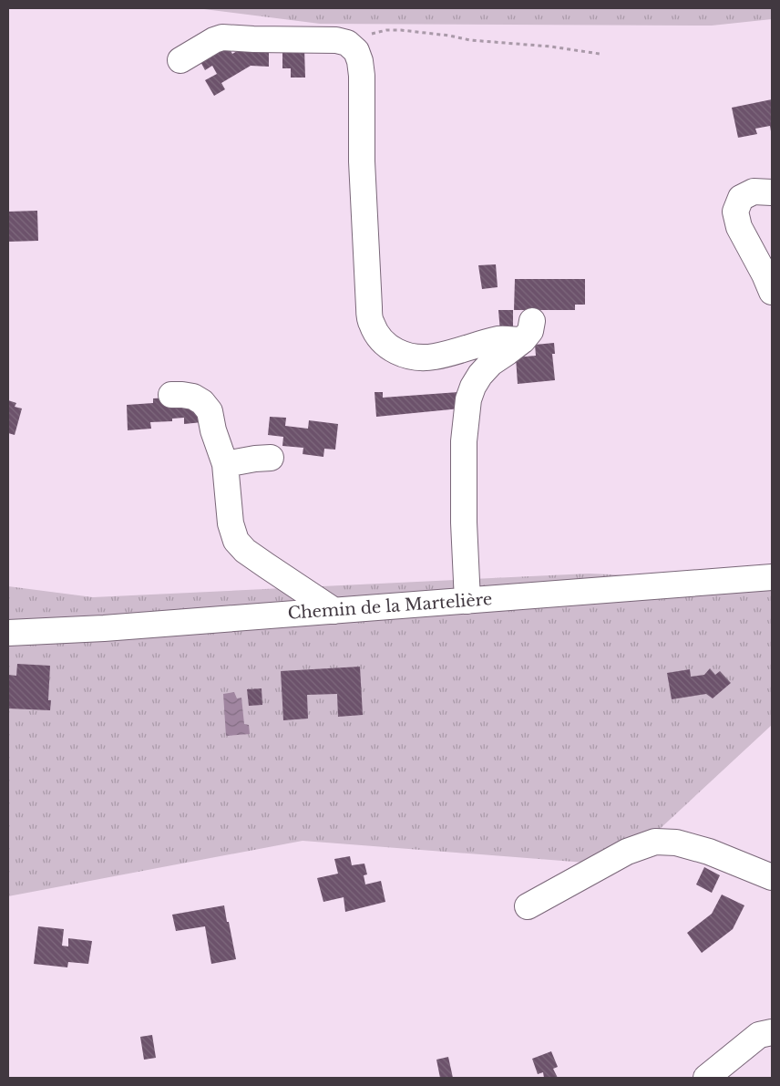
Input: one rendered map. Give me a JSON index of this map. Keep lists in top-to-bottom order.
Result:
{
  "streets": {
    "street": ["Chemin de la Martelière"]
  }
}
